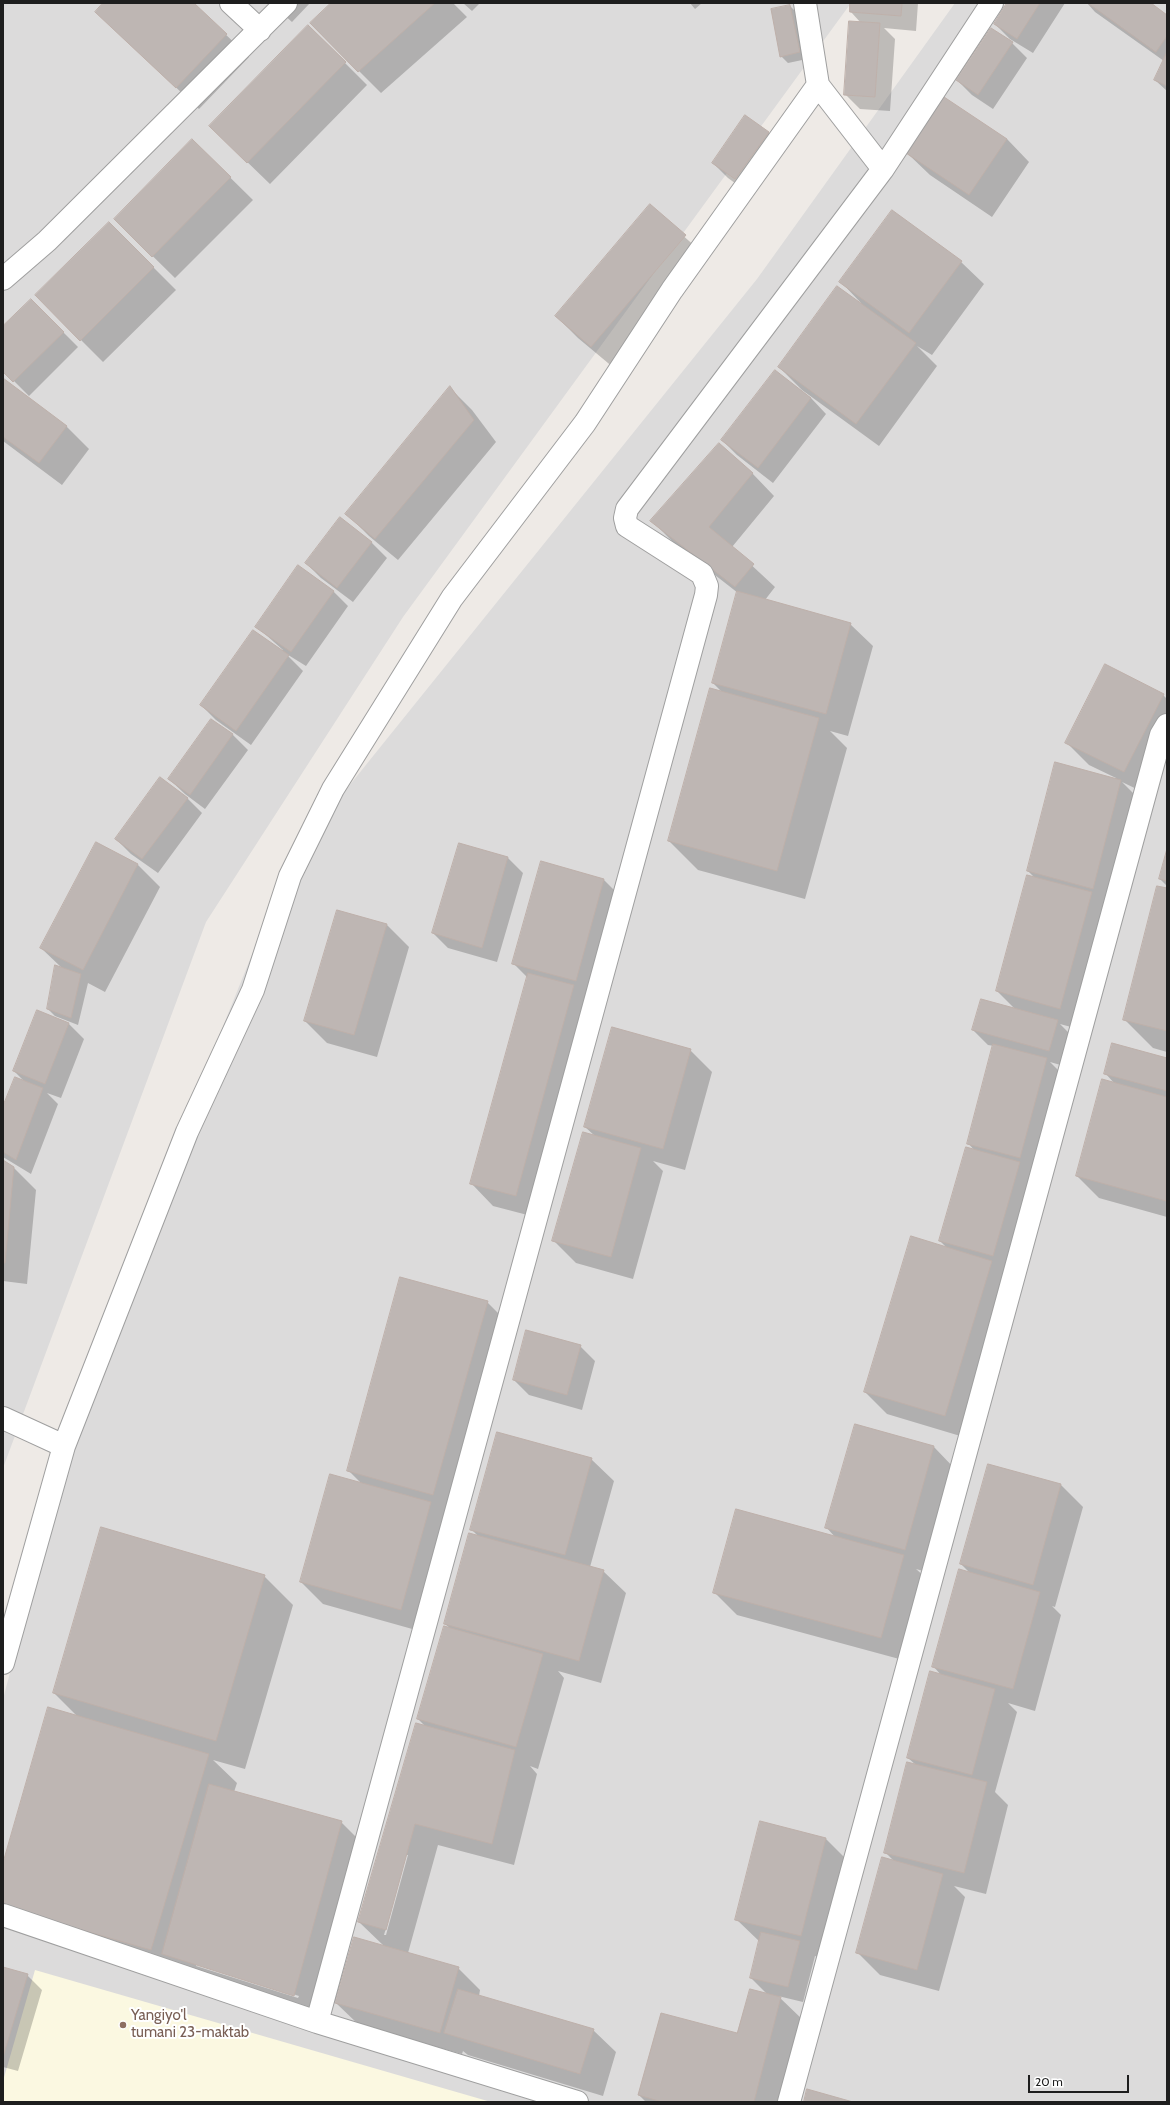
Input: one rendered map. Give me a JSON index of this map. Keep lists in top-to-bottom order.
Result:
{
  "places": ["Yangiyo'l tumani 23-maktab"],
  "scale_bar": "20 m"
}
